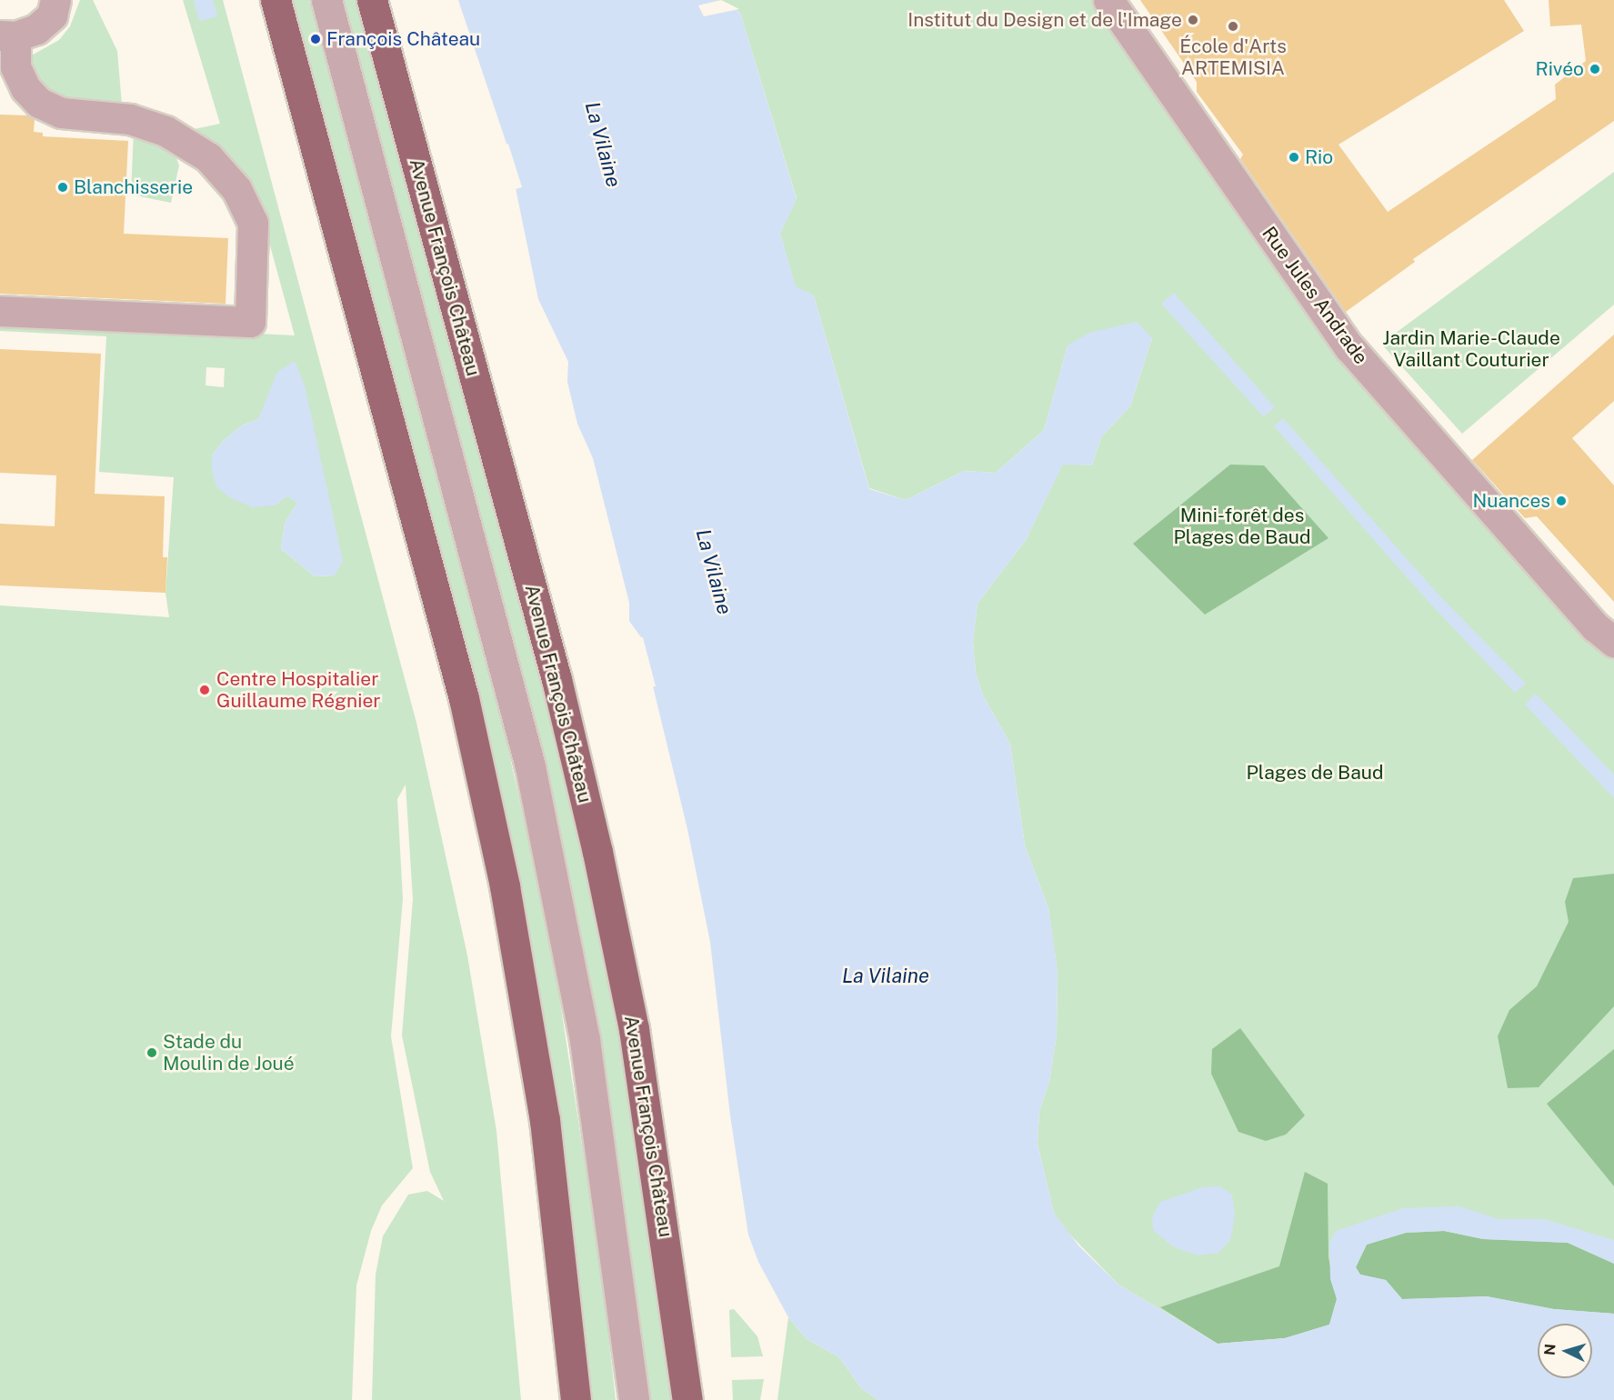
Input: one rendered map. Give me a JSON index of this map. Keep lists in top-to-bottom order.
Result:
{
  "streets": {
    "main road": ["Avenue François Château"],
    "street": ["Rue Jules Andrade"]
  },
  "water": ["La Vilaine"],
  "parks": ["Jardin Marie-Claude Vaillant Couturier", "Mini-forêt des Plages de Baud", "Plages de Baud"],
  "places": [
    "Institut du Design et de l'Image",
    "École d'Arts ARTEMISIA",
    "François Château",
    "Rivéo",
    "Rio",
    "Blanchisserie",
    "Nuances",
    "Centre Hospitalier Guillaume Régnier",
    "Stade du Moulin de Joué"
  ],
  "north": "left"
}
